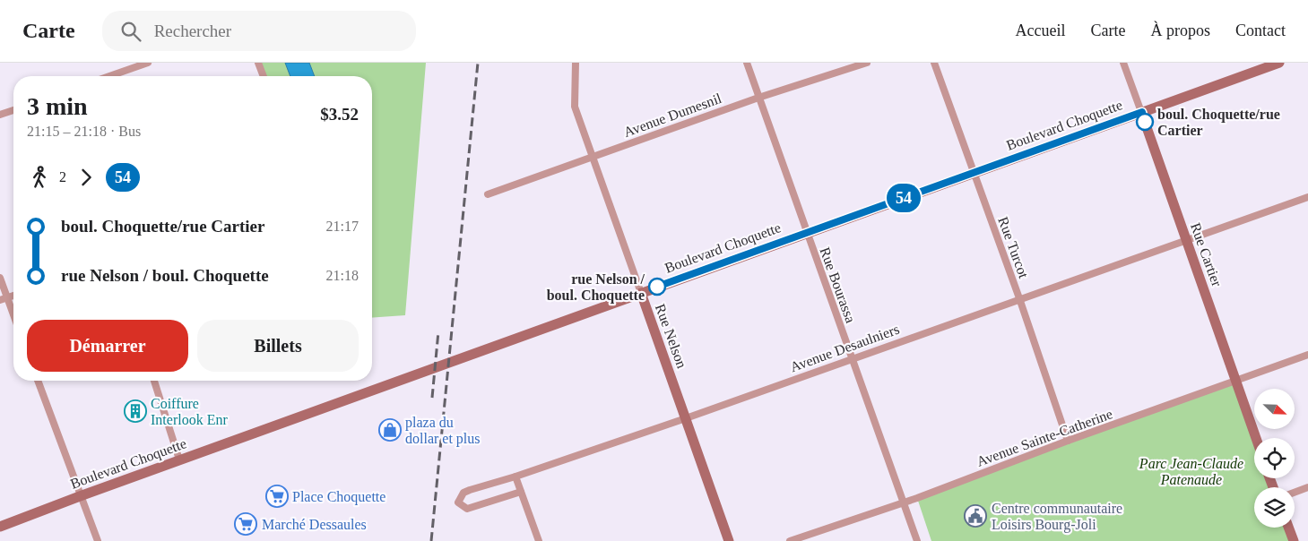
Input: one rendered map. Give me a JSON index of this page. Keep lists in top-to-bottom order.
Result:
{
  "streets": {
    "main road": ["Boulevard Choquette", "Rue Cartier", "Rue Nelson"],
    "street": [
      "Avenue Dumesnil",
      "Rue Turcot",
      "Rue Bourassa",
      "Avenue Desaulniers",
      "Avenue Sainte-Catherine"
    ]
  },
  "crossings": [
    ["Avenue Dumesnil", "Rue Bourassa"],
    ["Avenue Dumesnil", "Rue Nelson"],
    ["Boulevard Choquette", "Rue Turcot"],
    ["Boulevard Choquette", "Rue Cartier"],
    ["Boulevard Choquette", "Rue Bourassa"],
    ["Boulevard Choquette", "Rue Nelson"],
    ["Rue Turcot", "Avenue Desaulniers"],
    ["Rue Turcot", "Avenue Sainte-Catherine"],
    ["Rue Cartier", "Avenue Desaulniers"],
    ["Rue Cartier", "Avenue Sainte-Catherine"],
    ["Rue Bourassa", "Avenue Desaulniers"],
    ["Rue Bourassa", "Avenue Sainte-Catherine"],
    ["Rue Nelson", "Avenue Desaulniers"]
  ],
  "parks": ["Parc Jean-Claude Patenaude"],
  "places": {
    "other": ["boul. Choquette/rue Cartier", "rue Nelson / boul. Choquette"],
    "building": ["Coiffure Interlook Enr"],
    "shop": ["plaza du dollar et plus"],
    "supermarket": ["Place Choquette", "Marché Dessaules"],
    "public building": ["Centre communautaire Loisirs Bourg-Joli"]
  },
  "lines": ["bus line 54"],
  "north": "bottom right",
  "page": {
    "header": "Carte",
    "search": "Rechercher",
    "nav": [
      "Accueil",
      "Carte",
      "À propos",
      "Contact"
    ],
    "on_map": "54",
    "heading": ["3 min", "21:15 – 21:18 · Bus", "$3.52"],
    "legs": ["2", "54"],
    "list": [
      {
        "name": "boul. Choquette/rue Cartier",
        "value": "21:17"
      },
      {
        "name": "rue Nelson / boul. Choquette",
        "value": "21:18"
      }
    ],
    "buttons": ["Démarrer", "Billets"]
  }
}
